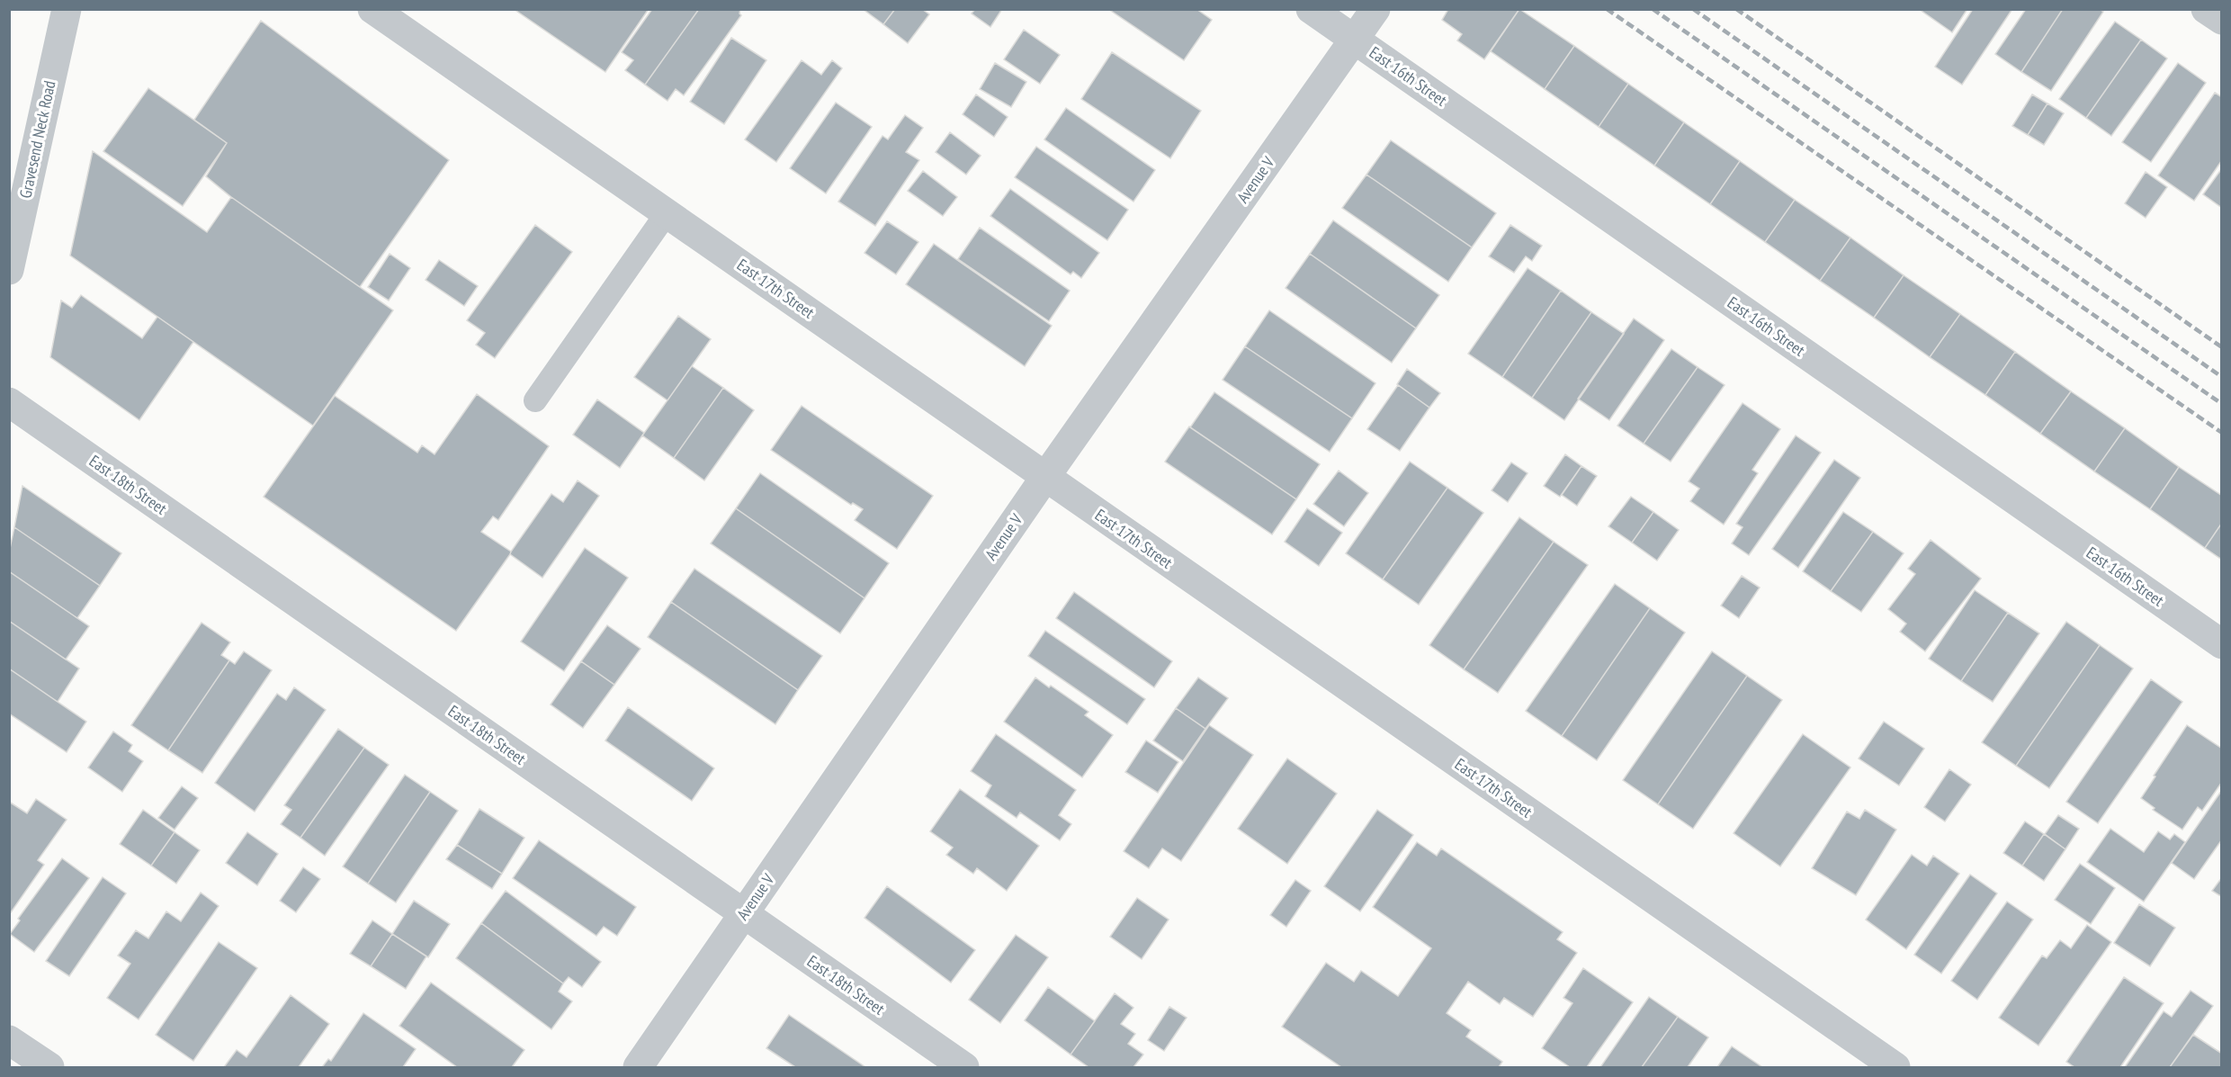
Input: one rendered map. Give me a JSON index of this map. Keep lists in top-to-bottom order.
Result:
{
  "streets": {
    "street": [
      "East 16th Street",
      "Gravesend Neck Road",
      "Avenue V",
      "East 17th Street",
      "East 18th Street"
    ]
  },
  "crossings": [
    ["East 16th Street", "Avenue V"],
    ["Avenue V", "East 17th Street"],
    ["Avenue V", "East 18th Street"]
  ]
}
